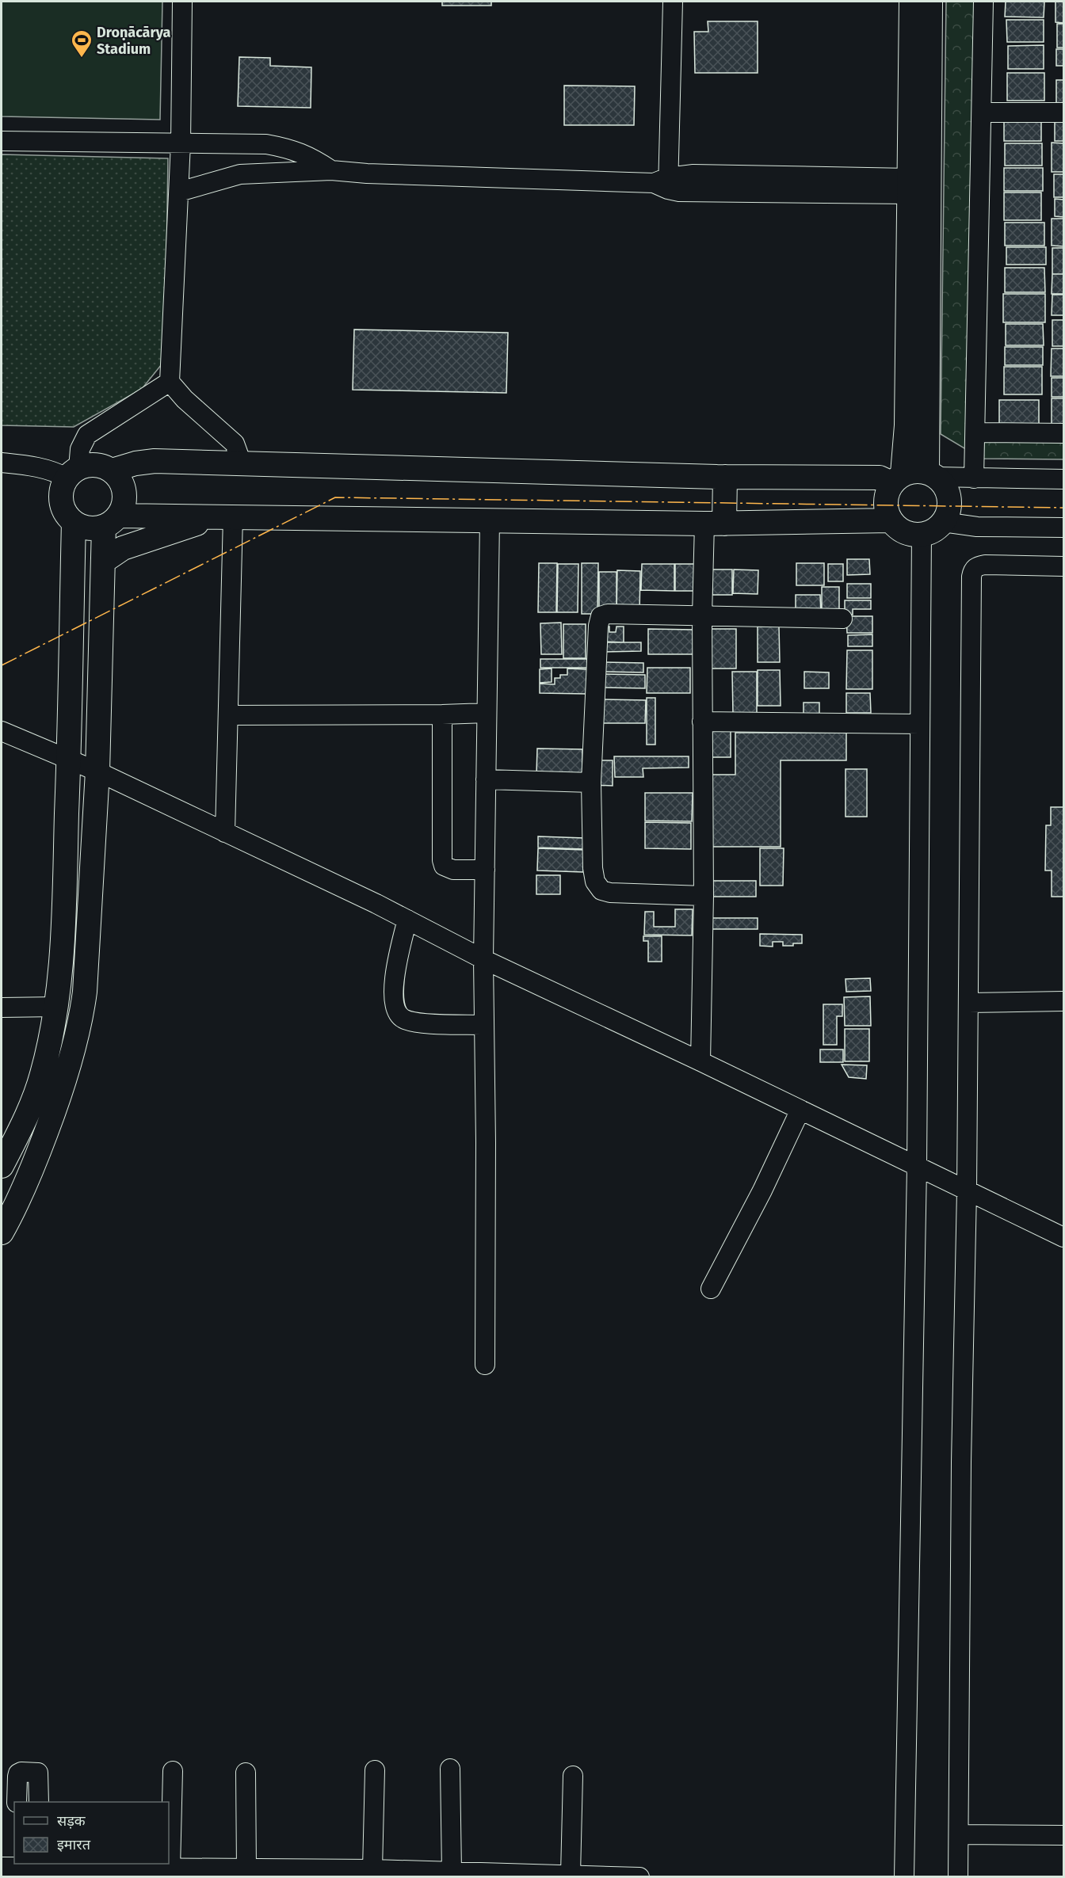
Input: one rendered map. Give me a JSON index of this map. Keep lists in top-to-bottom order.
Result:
{
  "places": {
    "sports": ["Droṇācārya Stadium"]
  },
  "legend": ["सड़क", "इमारत"]
}
